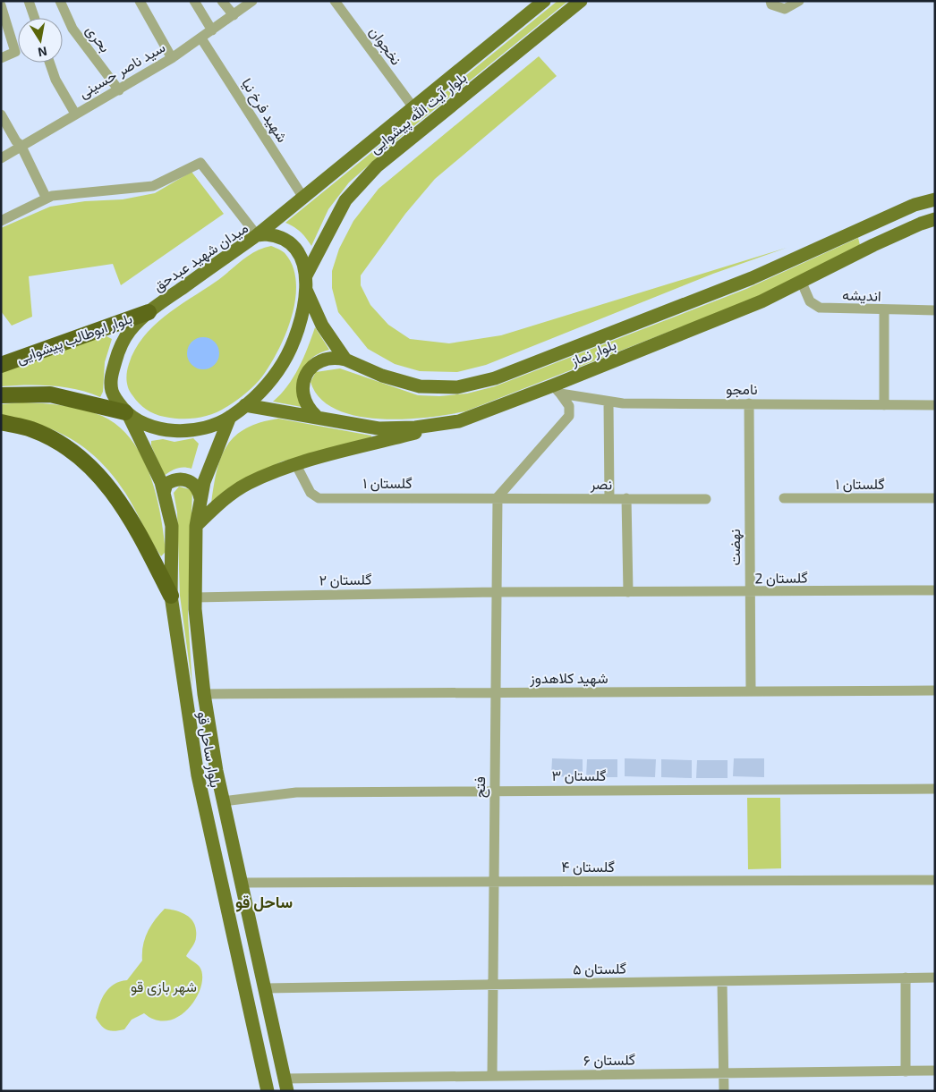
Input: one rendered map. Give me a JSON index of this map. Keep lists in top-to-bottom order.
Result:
{
  "streets": {
    "highway": ["بلوار ابوطالب پیشوایی"],
    "main road": [
      "بلوار آیت الله پیشوایی",
      "میدان شهید عبدحق",
      "بلوار نماز",
      "بلوار ساحل قو"
    ],
    "street": [
      "بحری",
      "نخجوان",
      "سید ناصر حسینی",
      "شهید فرخ نیا",
      "اندیشه",
      "نامجو",
      "گلستان ۱",
      "نصر",
      "نهضت",
      "گلستان 2",
      "گلستان ۲",
      "شهید کلاهدوز",
      "گلستان ۳",
      "فتح",
      "گلستان ۴",
      "گلستان ۵",
      "گلستان ۶"
    ]
  },
  "crossings": [
    ["بحری", "سید ناصر حسینی"],
    ["نخجوان", "بلوار آیت الله پیشوایی"],
    ["سید ناصر حسینی", "شهید فرخ نیا"],
    ["شهید فرخ نیا", "بلوار آیت الله پیشوایی"],
    ["بلوار آیت الله پیشوایی", "میدان شهید عبدحق"],
    ["میدان شهید عبدحق", "بلوار ابوطالب پیشوایی"],
    ["میدان شهید عبدحق", "بلوار نماز"],
    ["میدان شهید عبدحق", "بلوار ساحل قو"],
    ["اندیشه", "بلوار نماز"],
    ["بلوار نماز", "نامجو"],
    ["نامجو", "نهضت"],
    ["گلستان ۱", "نصر"],
    ["گلستان ۱", "فتح"],
    ["نصر", "فتح"],
    ["نهضت", "گلستان 2"],
    ["نهضت", "شهید کلاهدوز"],
    ["گلستان 2", "گلستان ۲"],
    ["گلستان 2", "فتح"],
    ["گلستان ۲", "بلوار ساحل قو"],
    ["گلستان ۲", "فتح"],
    ["شهید کلاهدوز", "بلوار ساحل قو"],
    ["شهید کلاهدوز", "فتح"],
    ["بلوار ساحل قو", "گلستان ۳"],
    ["بلوار ساحل قو", "گلستان ۴"],
    ["بلوار ساحل قو", "گلستان ۵"],
    ["بلوار ساحل قو", "گلستان ۶"],
    ["گلستان ۳", "فتح"],
    ["فتح", "گلستان ۴"],
    ["فتح", "گلستان ۵"],
    ["فتح", "گلستان ۶"]
  ],
  "districts": ["ساحل قو"],
  "parks": ["شهر بازی قو"],
  "north": "bottom"
}
